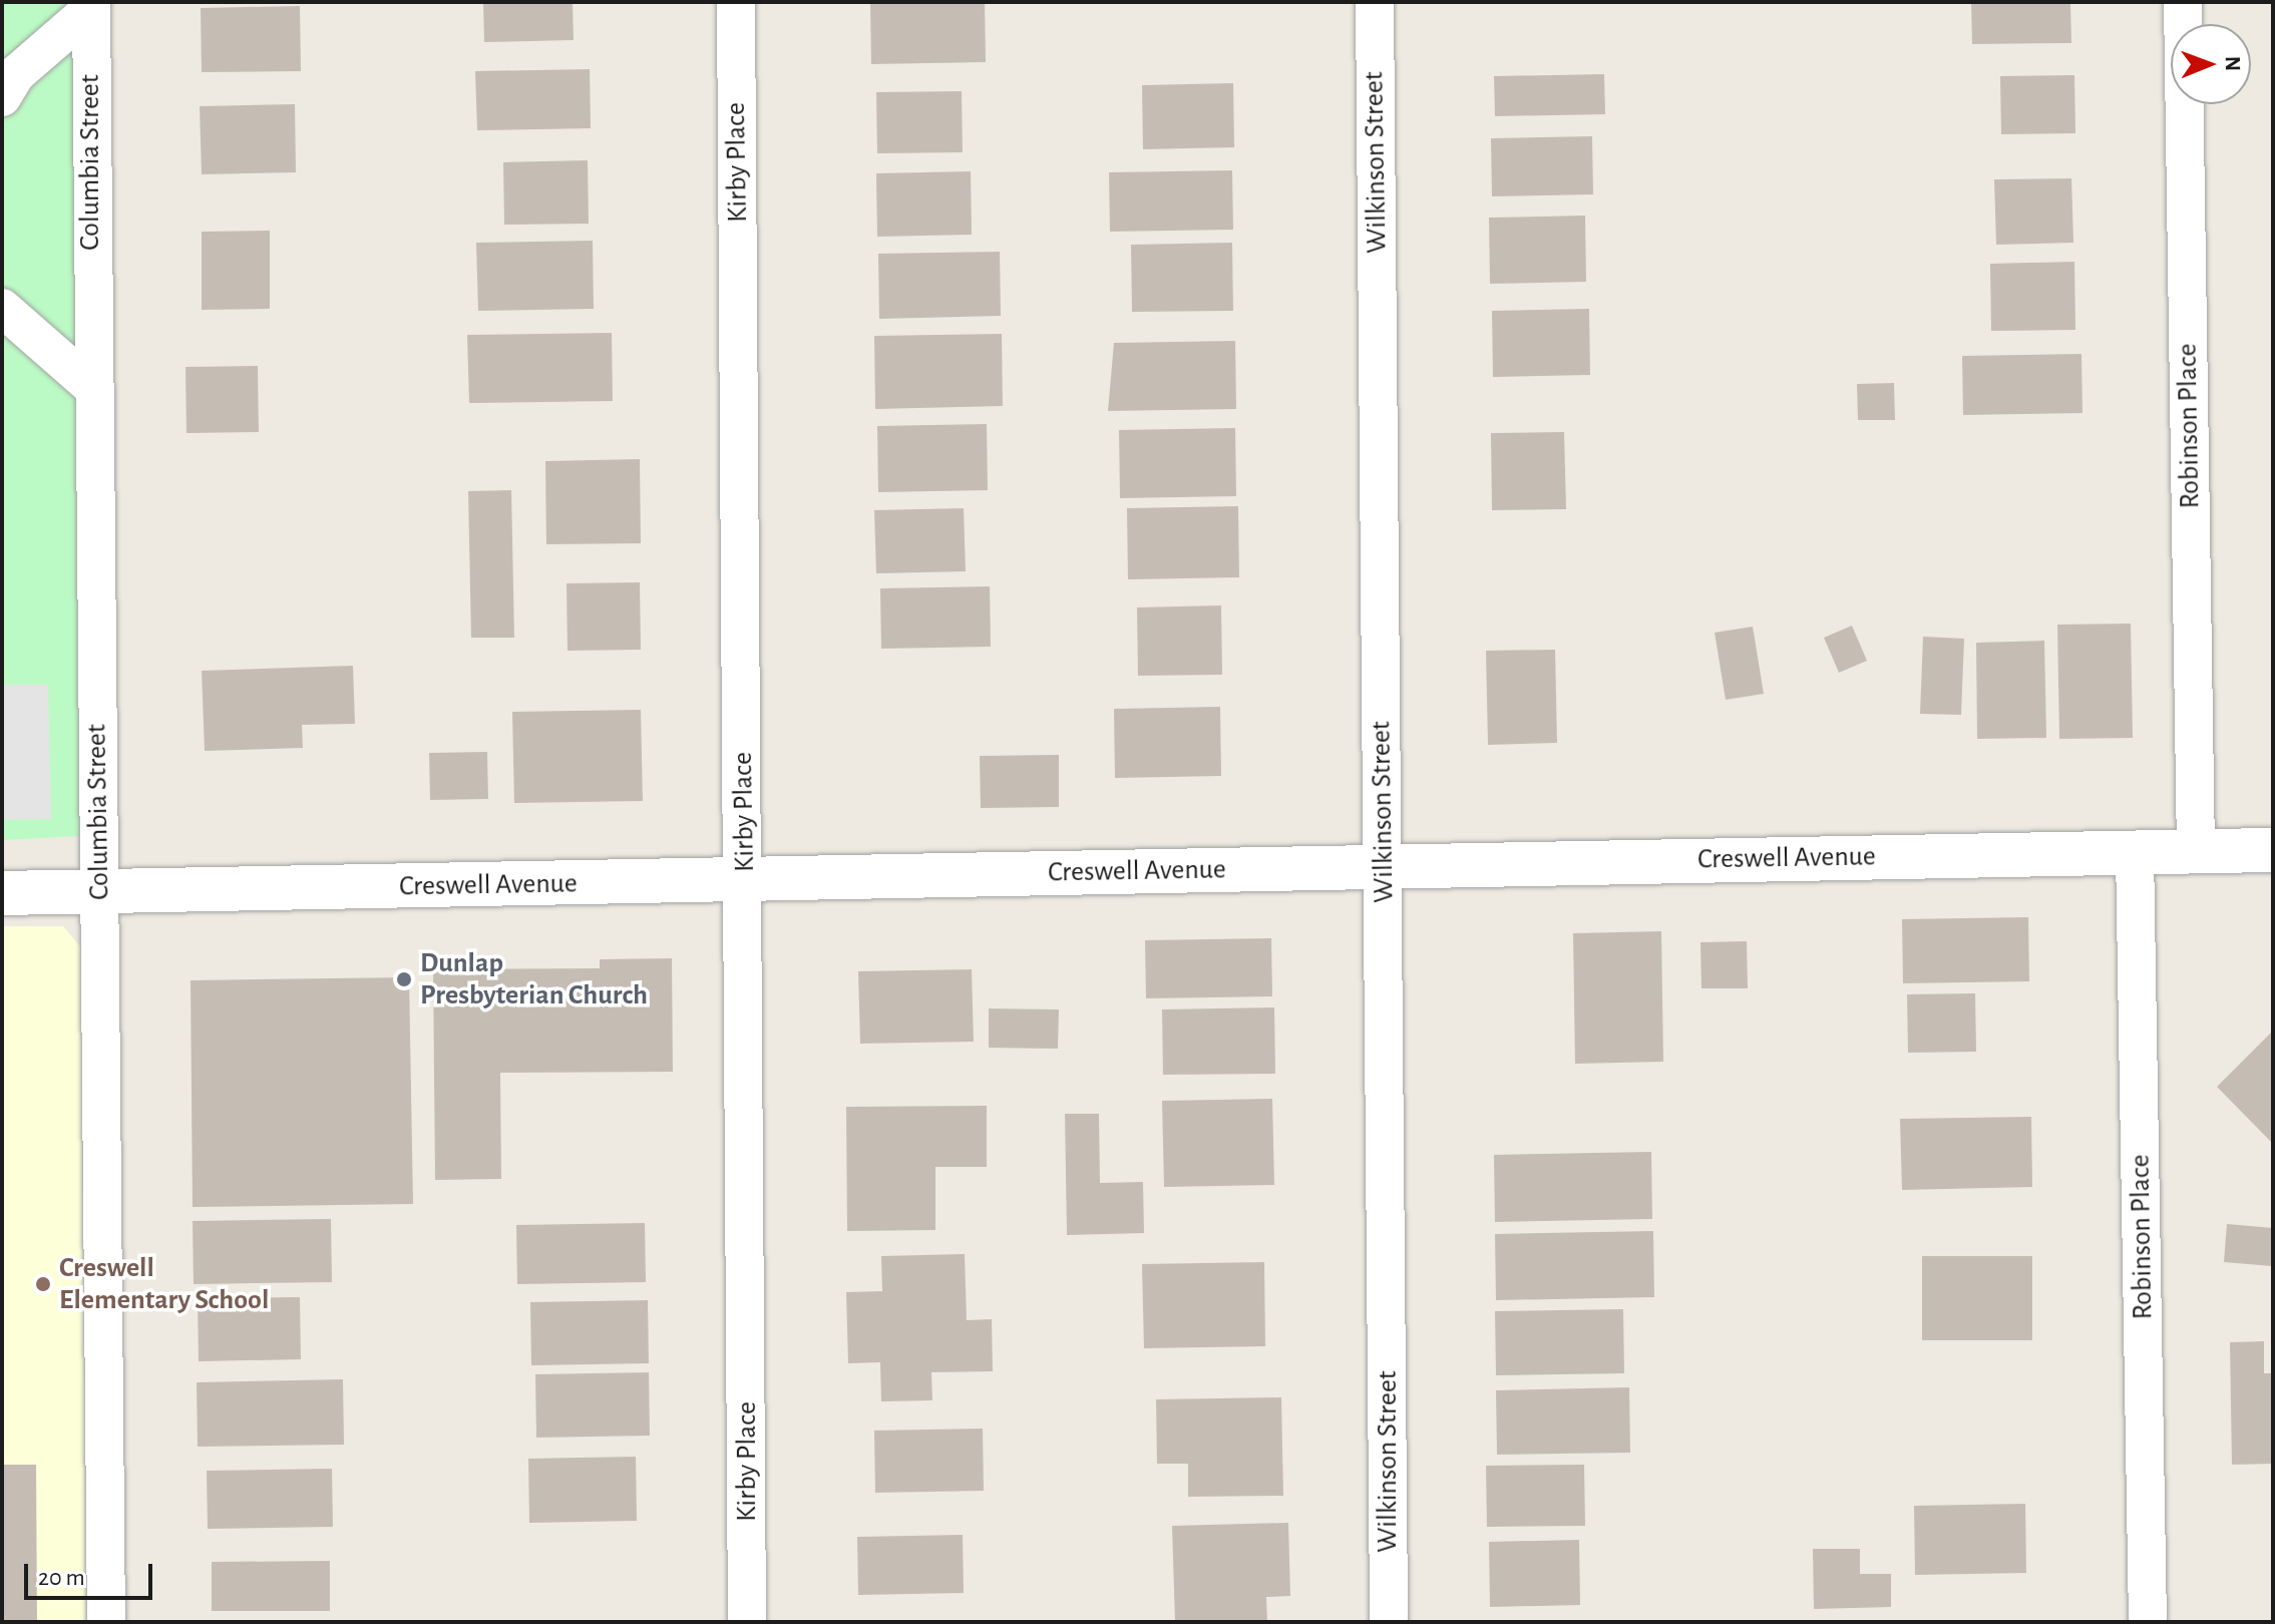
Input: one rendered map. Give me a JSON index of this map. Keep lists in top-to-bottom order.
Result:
{
  "streets": {
    "street": [
      "Columbia Street",
      "Kirby Place",
      "Wilkinson Street",
      "Robinson Place",
      "Creswell Avenue"
    ]
  },
  "crossings": [
    ["Columbia Street", "Creswell Avenue"],
    ["Kirby Place", "Creswell Avenue"],
    ["Wilkinson Street", "Creswell Avenue"],
    ["Robinson Place", "Creswell Avenue"]
  ],
  "places": ["Dunlap Presbyterian Church", "Creswell Elementary School"],
  "scale_bar": "20 m",
  "north": "right"
}
